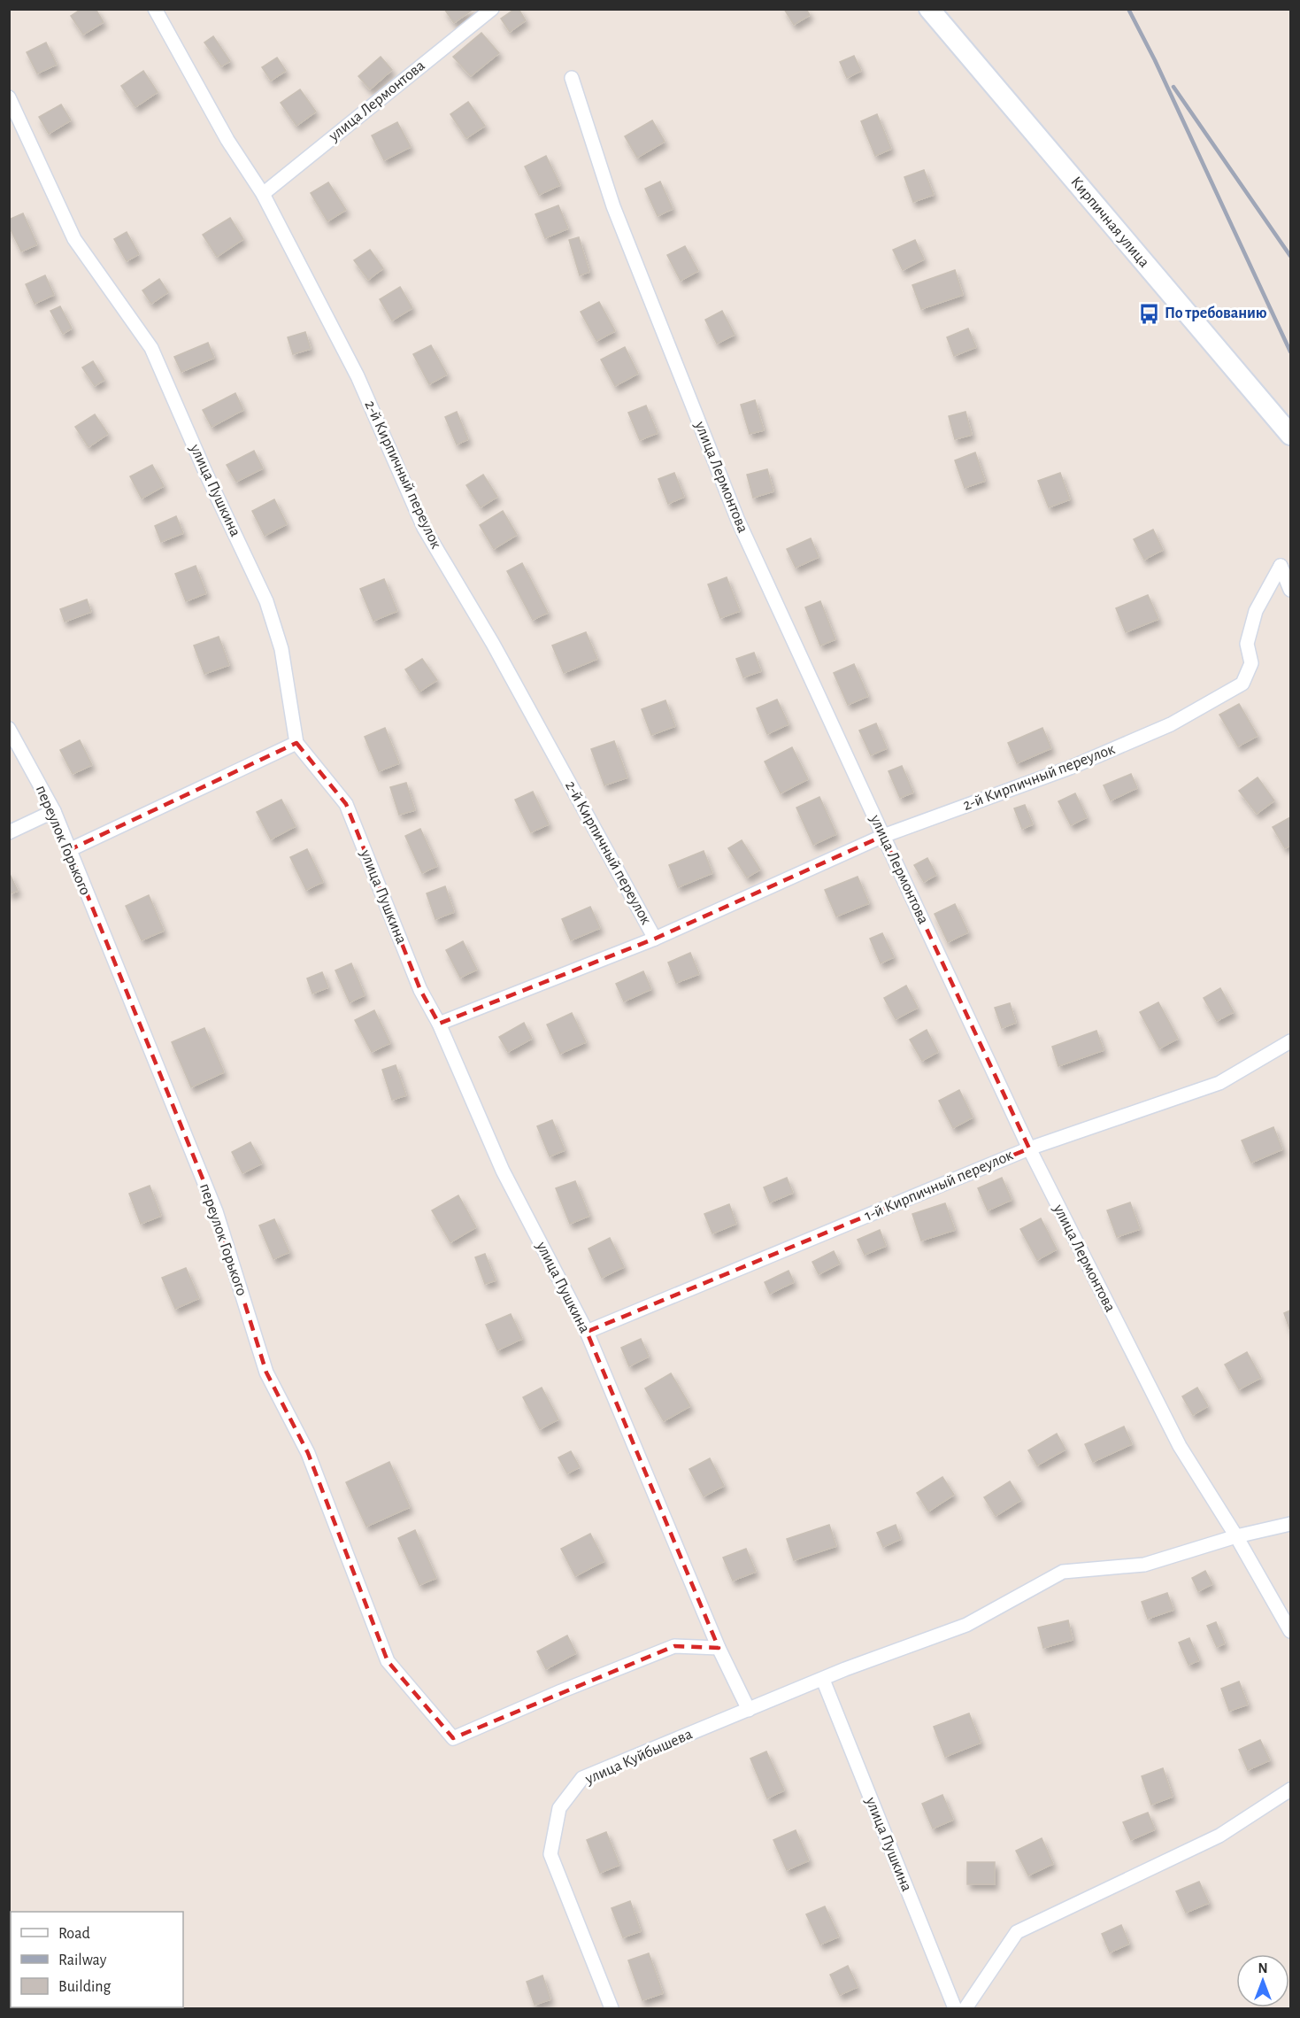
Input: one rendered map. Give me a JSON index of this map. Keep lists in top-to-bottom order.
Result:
{
  "streets": {
    "street": [
      "улица Лермонтова",
      "Кирпичная улица",
      "2-й Кирпичный переулок",
      "улица Пушкина",
      "переулок Горького",
      "1-й Кирпичный переулок",
      "улица Куйбышева"
    ]
  },
  "crossings": [
    ["улица Лермонтова", "2-й Кирпичный переулок"],
    ["улица Лермонтова", "1-й Кирпичный переулок"],
    ["улица Лермонтова", "улица Куйбышева"],
    ["2-й Кирпичный переулок", "улица Пушкина"],
    ["улица Пушкина", "переулок Горького"],
    ["улица Пушкина", "1-й Кирпичный переулок"],
    ["улица Пушкина", "улица Куйбышева"]
  ],
  "places": {
    "bus stop": ["По требованию"]
  },
  "legend": ["Road", "Railway", "Building"],
  "north": "top"
}
